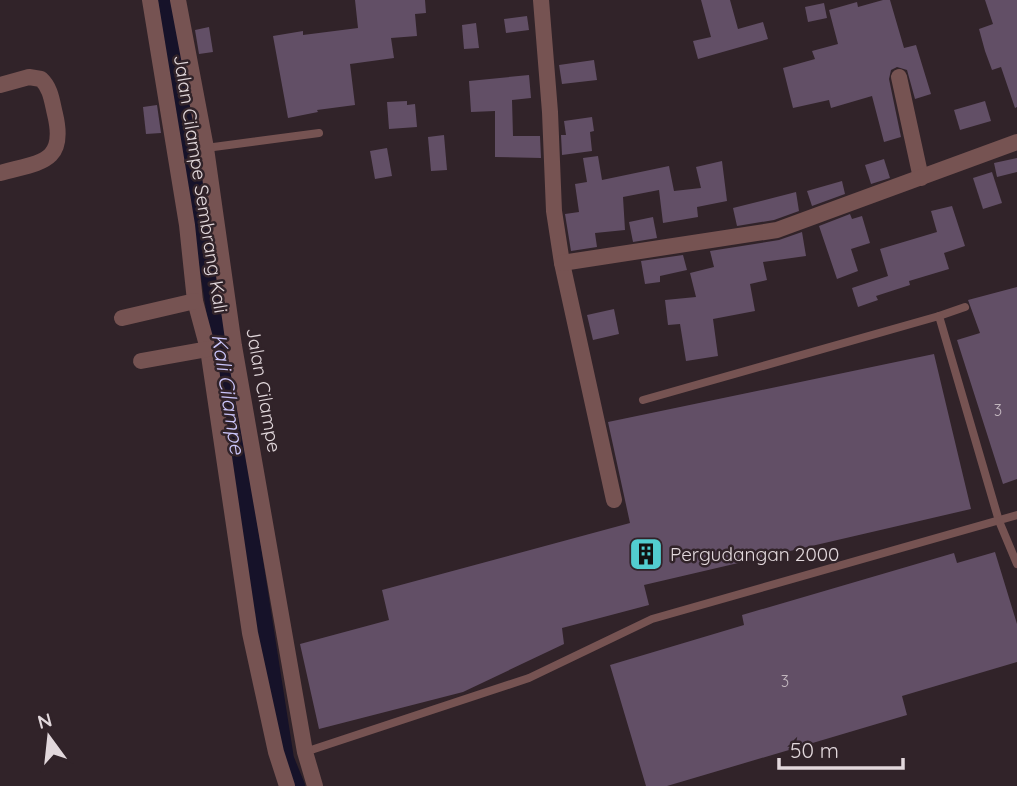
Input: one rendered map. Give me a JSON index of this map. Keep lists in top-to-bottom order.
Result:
{
  "streets": {
    "street": ["Jalan Cilampe Sembrang Kali", "Jalan Cilampe"]
  },
  "water": ["Kali Cilampe"],
  "places": {
    "building": ["Pergudangan 2000"]
  },
  "house_numbers": ["3", "3"],
  "scale_bar": "50 m",
  "north": "top"
}
